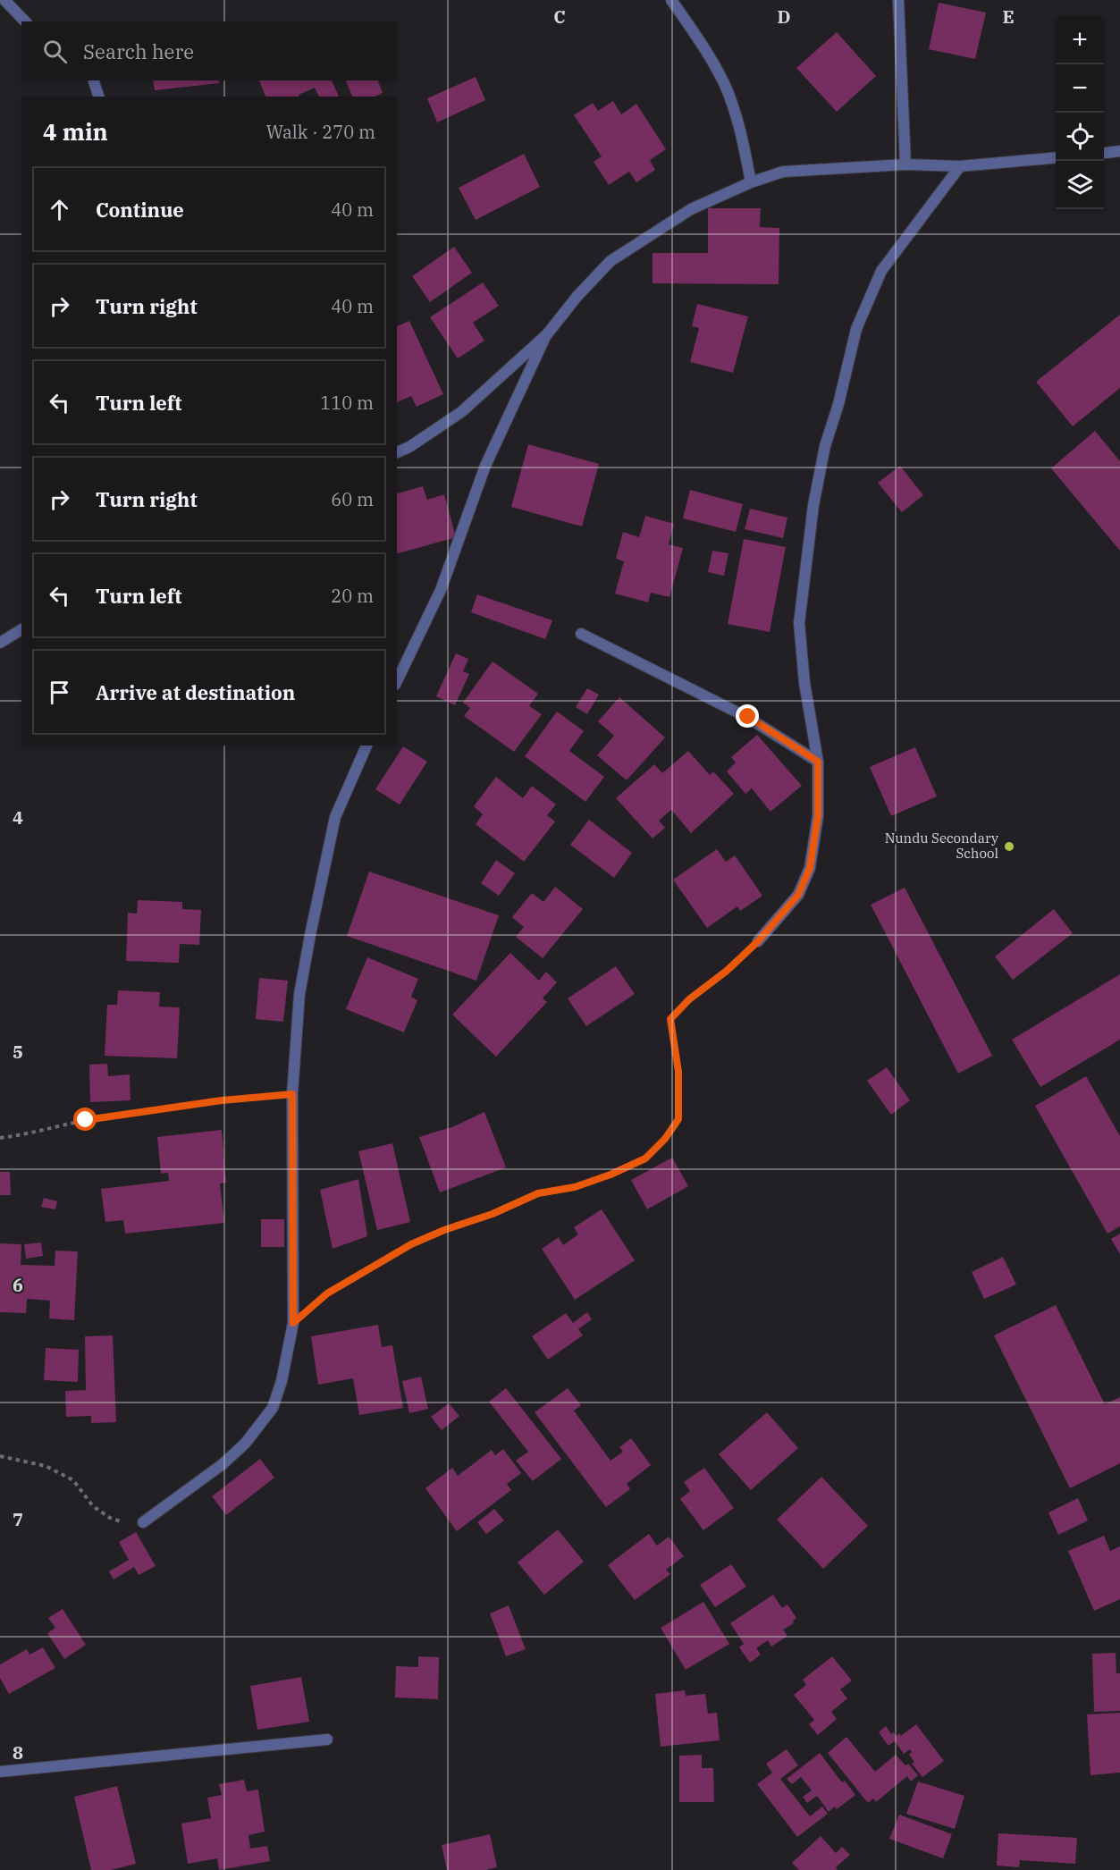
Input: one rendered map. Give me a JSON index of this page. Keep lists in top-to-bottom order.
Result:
{
  "places": ["Nundu Secondary School"],
  "page": {
    "map_buttons": ["+", "−"],
    "search": "Search here",
    "heading": ["4 min", "Walk · 270 m"],
    "list": [
      ["Continue", "40 m"],
      ["Turn right", "40 m"],
      ["Turn left", "110 m"],
      ["Turn right", "60 m"],
      ["Turn left", "20 m"],
      "Arrive at destination"
    ]
  },
  "grid": {
    "columns": ["C", "D", "E"],
    "rows": [
      "4",
      "5",
      "6",
      "7",
      "8"
    ]
  }
}
